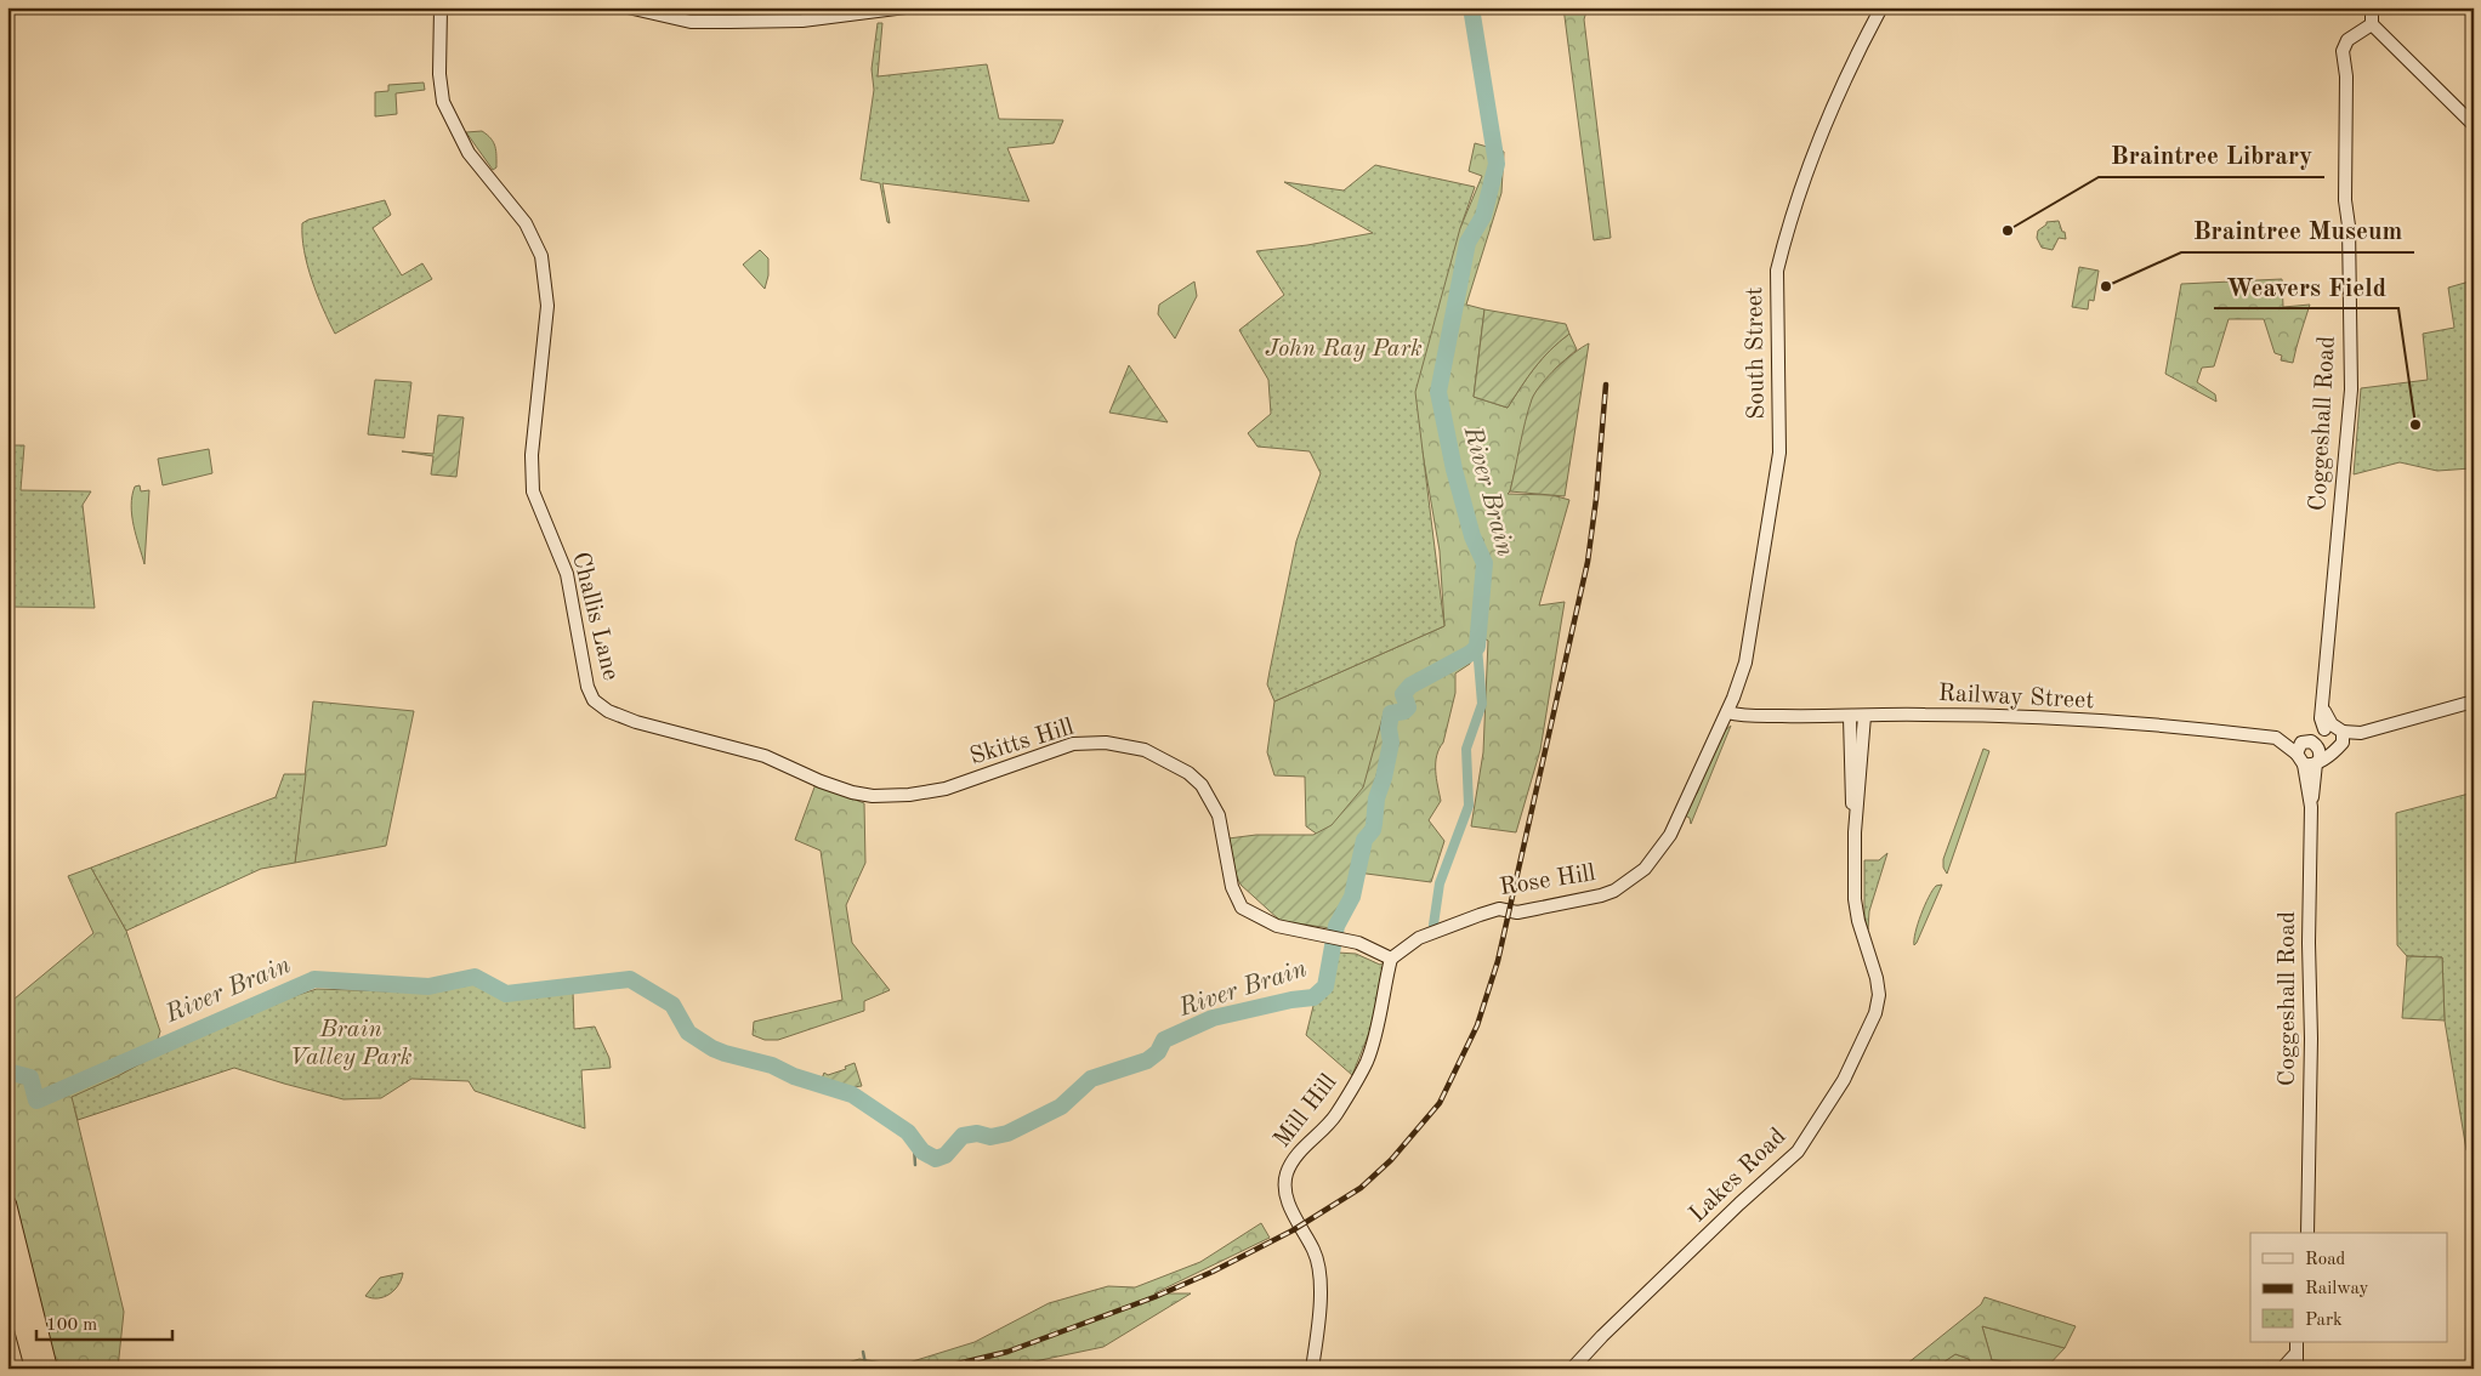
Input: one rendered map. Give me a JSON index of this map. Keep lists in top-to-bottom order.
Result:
{
  "streets": {
    "main road": [
      "South Street",
      "Coggeshall Road",
      "Challis Lane",
      "Railway Street",
      "Skitts Hill",
      "Rose Hill",
      "Mill Hill",
      "Lakes Road"
    ]
  },
  "crossings": [
    ["South Street", "Railway Street"],
    ["South Street", "Rose Hill"],
    ["Challis Lane", "Skitts Hill"],
    ["Railway Street", "Rose Hill"],
    ["Skitts Hill", "Rose Hill"],
    ["Skitts Hill", "Mill Hill"],
    ["Rose Hill", "Mill Hill"]
  ],
  "water": ["River Brain"],
  "parks": ["John Ray Park", "Brain Valley Park"],
  "places": ["Braintree Library", "Braintree Museum", "Weavers Field"],
  "legend": ["Road", "Railway", "Park"],
  "scale_bar": "100 m"
}
